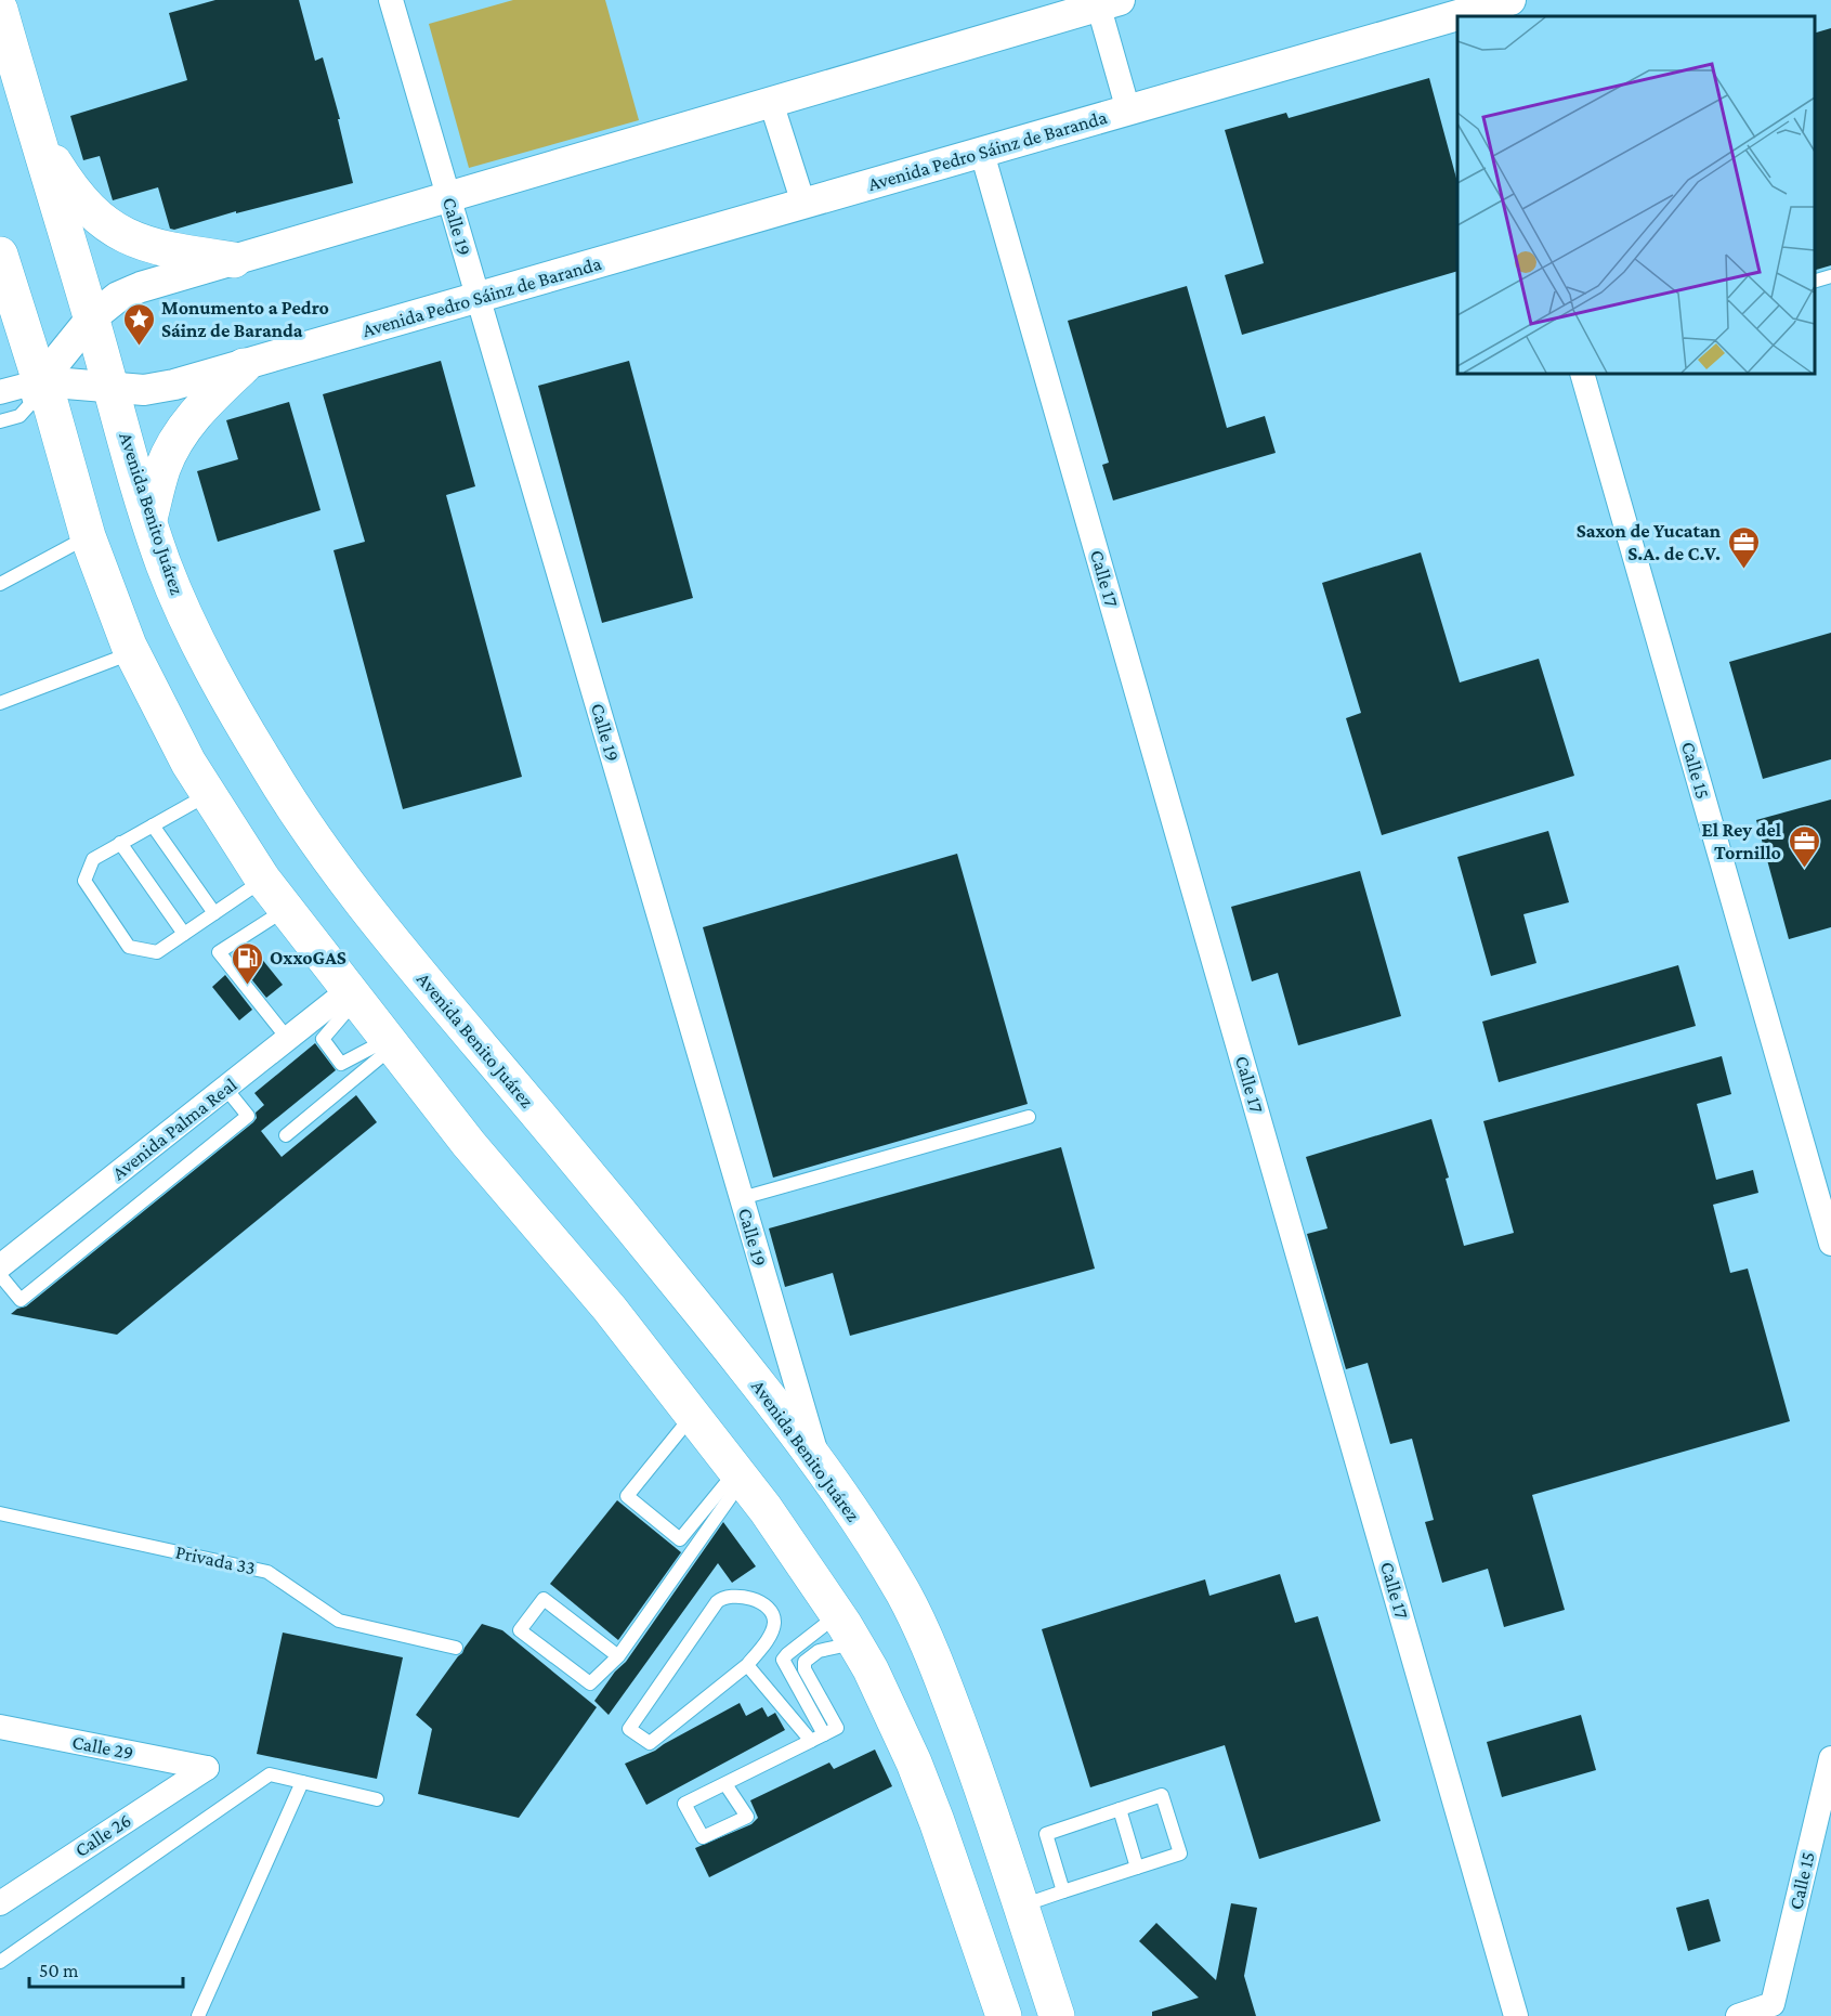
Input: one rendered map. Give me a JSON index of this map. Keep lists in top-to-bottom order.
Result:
{
  "streets": {
    "main road": ["Avenida Benito Juárez"],
    "street": [
      "Avenida Pedro Sáinz de Baranda",
      "Calle 19",
      "Calle 17",
      "Calle 15",
      "Avenida Palma Real",
      "Calle 29",
      "Calle 26"
    ],
    "lane": ["Privada 33"]
  },
  "crossings": [
    ["Avenida Pedro Sáinz de Baranda", "Calle 19"],
    ["Avenida Pedro Sáinz de Baranda", "Avenida Benito Juárez"],
    ["Avenida Pedro Sáinz de Baranda", "Calle 17"],
    ["Calle 19", "Avenida Benito Juárez"],
    ["Calle 29", "Calle 26"]
  ],
  "places": {
    "place": ["Monumento a Pedro Sáinz de Baranda"],
    "office": ["Saxon de Yucatan S.A. de C.V.", "El Rey del Tornillo"],
    "fuel station": ["OxxoGAS"]
  },
  "scale_bar": "50 m"
}
